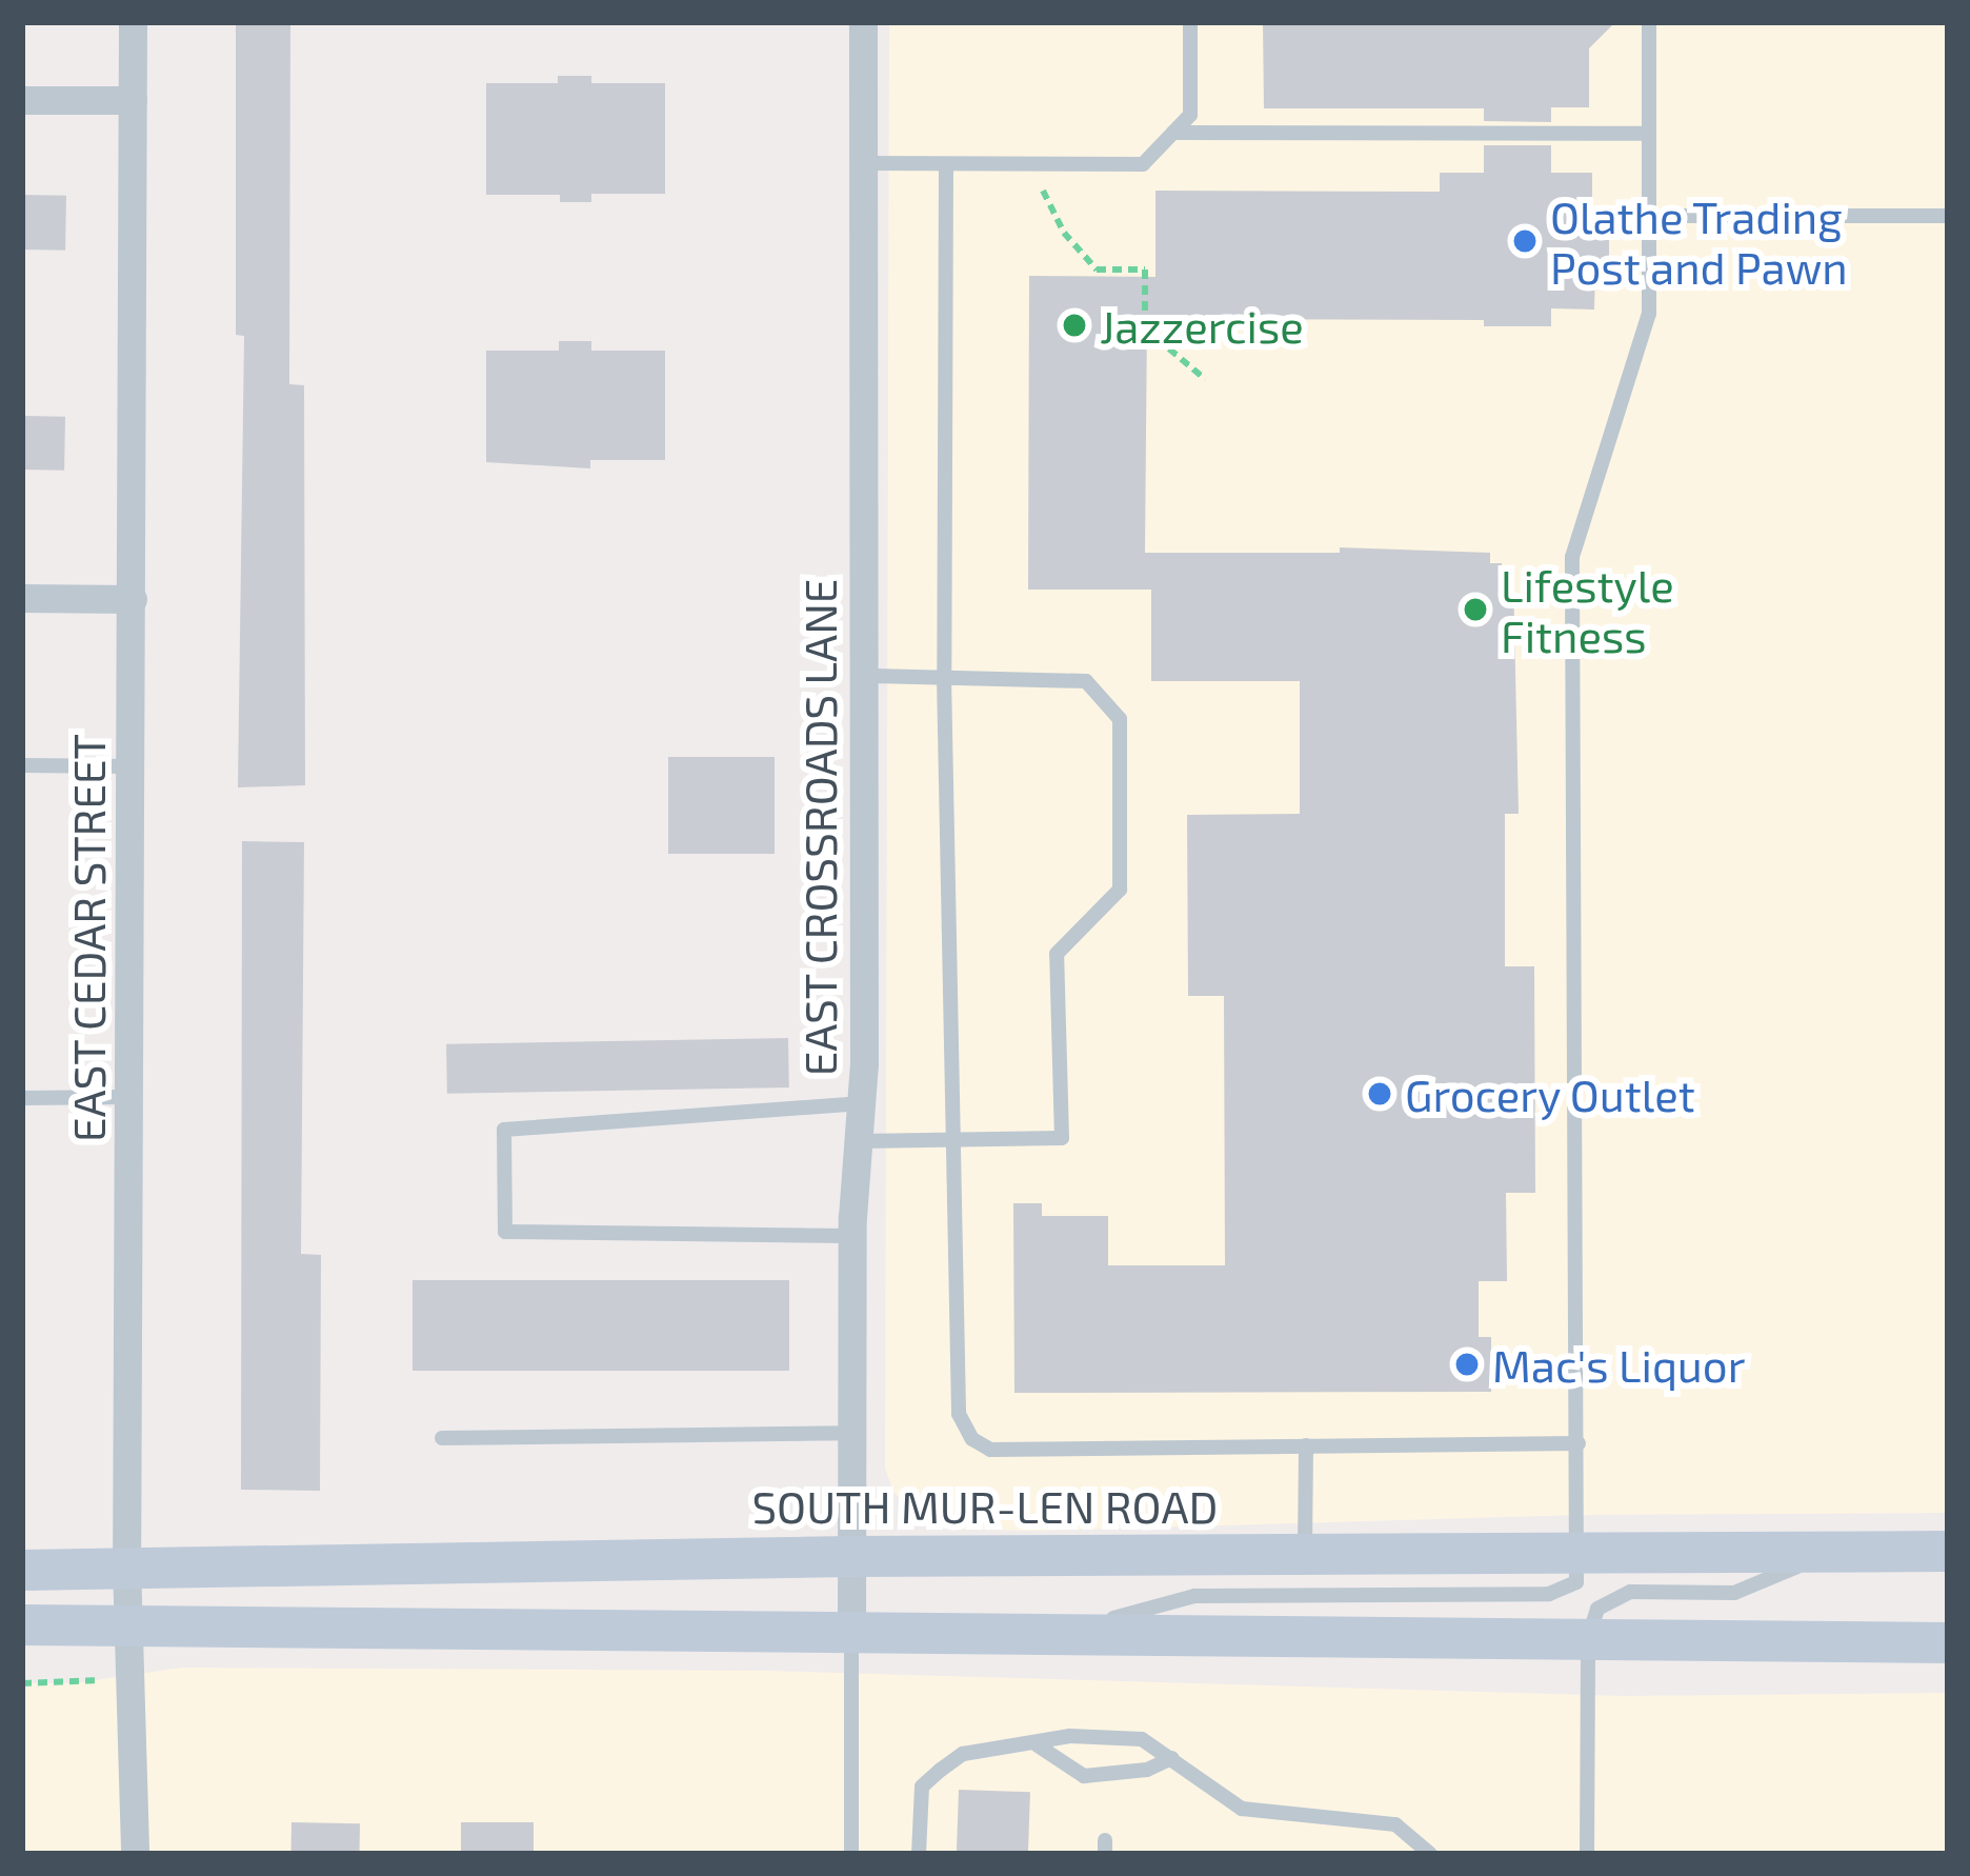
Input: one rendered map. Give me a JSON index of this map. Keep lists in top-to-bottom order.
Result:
{
  "streets": {
    "main road": ["SOUTH MUR-LEN ROAD"],
    "street": ["EAST CROSSROADS LANE", "EAST CEDAR STREET"]
  },
  "crossings": [
    ["EAST CROSSROADS LANE", "SOUTH MUR-LEN ROAD"],
    ["EAST CEDAR STREET", "SOUTH MUR-LEN ROAD"]
  ],
  "places": [
    "Olathe Trading Post and Pawn",
    "Jazzercise",
    "Lifestyle Fitness",
    "Grocery Outlet",
    "Mac's Liquor"
  ]
}
